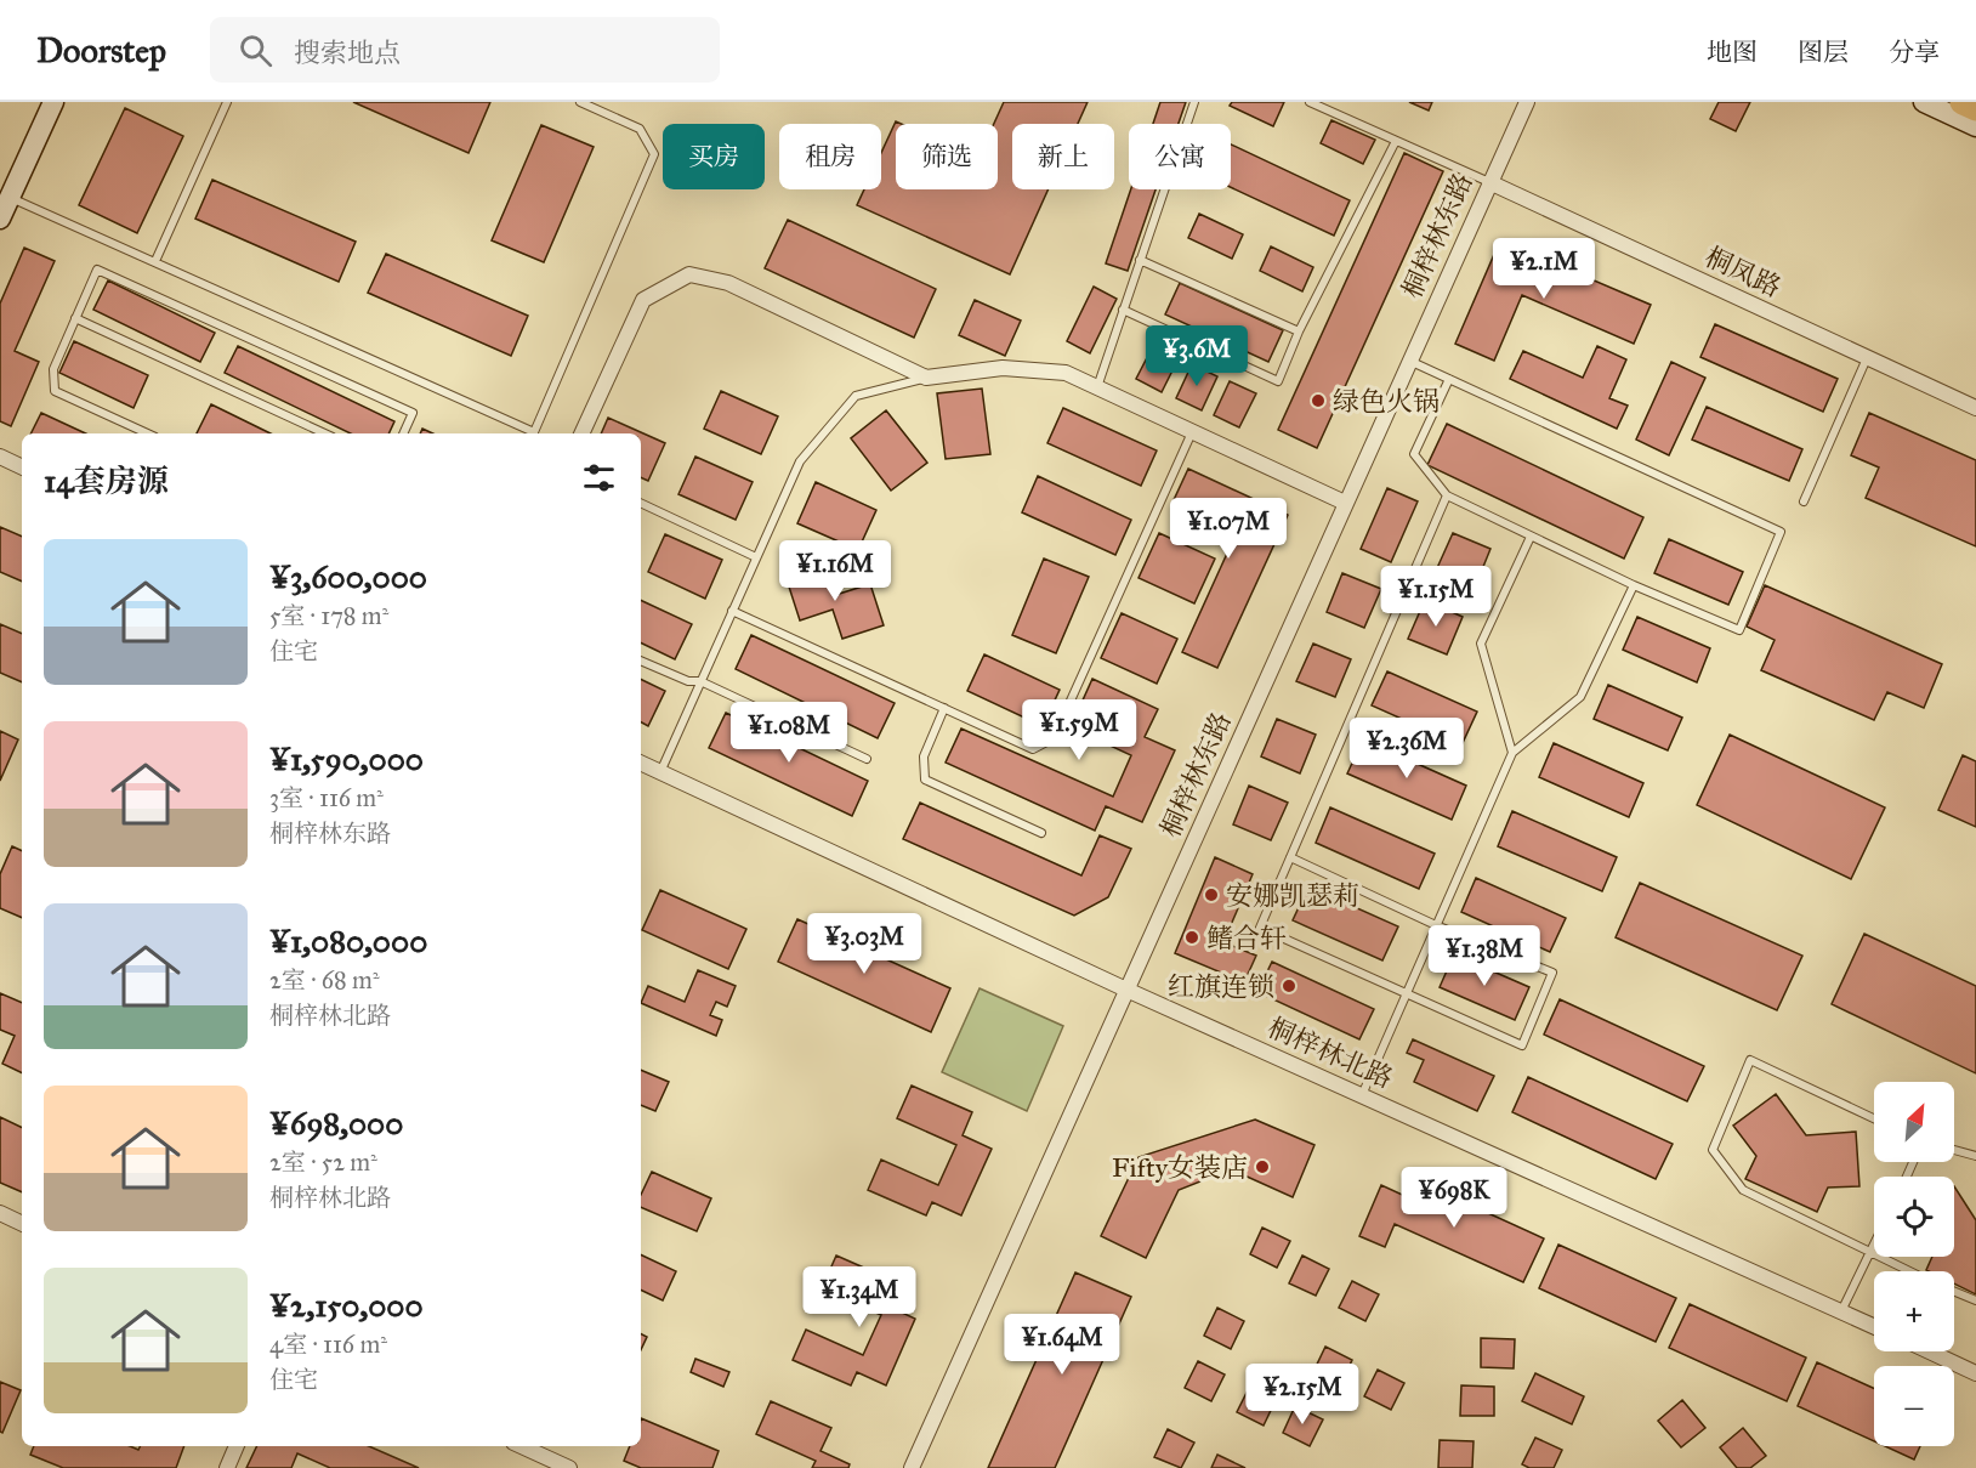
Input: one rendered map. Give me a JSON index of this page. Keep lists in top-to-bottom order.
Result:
{
  "streets": {
    "street": ["桐梓林东路", "桐凤路", "桐梓林北路"]
  },
  "crossings": [
    ["桐梓林东路", "桐凤路"],
    ["桐梓林东路", "桐梓林北路"]
  ],
  "places": [
    "绿色火锅",
    "安娜凯瑟莉",
    "鳍合轩",
    "红旗连锁",
    "Fifty女装店"
  ],
  "north": "top right",
  "page": {
    "header": "Doorstep",
    "search": "搜索地点",
    "nav": ["地图", "图层", "分享"],
    "chip": [
      "买房",
      "租房",
      "筛选",
      "新上",
      "公寓"
    ],
    "price": [
      "¥2.1M",
      "¥3.6M",
      "¥1.07M",
      "¥1.16M",
      "¥1.15M",
      "¥1.59M",
      "¥1.08M",
      "¥2.36M",
      "¥3.03M",
      "¥1.38M",
      "¥698K",
      "¥1.34M",
      "¥1.64M",
      "¥2.15M"
    ],
    "heading": "14套房源",
    "list": [
      {
        "name": "¥3,600,000",
        "note": "5室 · 178 m² · 住宅"
      },
      {
        "name": "¥1,590,000",
        "note": "3室 · 116 m² · 桐梓林东路"
      },
      {
        "name": "¥1,080,000",
        "note": "2室 · 68 m² · 桐梓林北路"
      },
      {
        "name": "¥698,000",
        "note": "2室 · 52 m² · 桐梓林北路"
      },
      {
        "name": "¥2,150,000",
        "note": "4室 · 116 m² · 住宅"
      }
    ],
    "map_buttons": ["+", "−"]
  }
}
